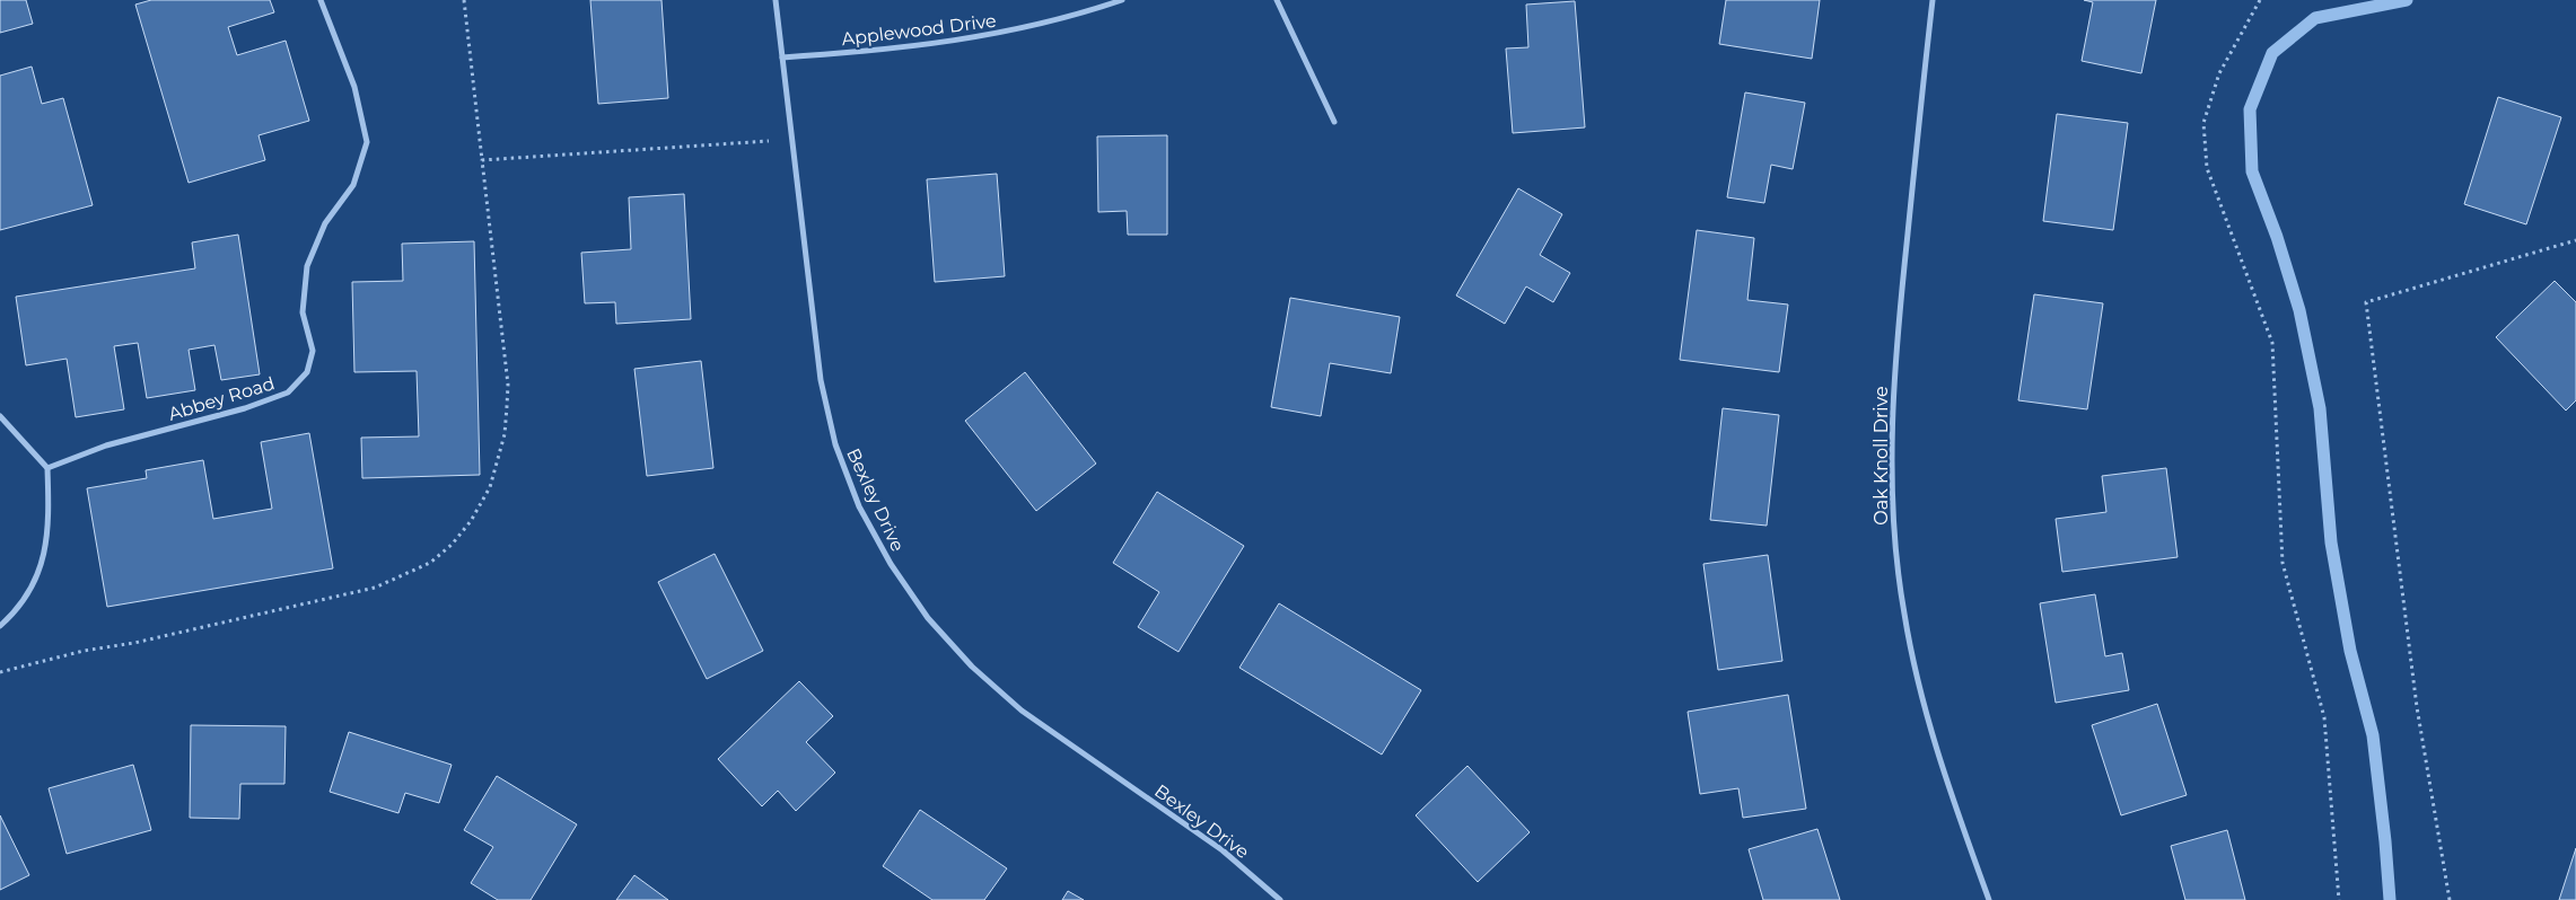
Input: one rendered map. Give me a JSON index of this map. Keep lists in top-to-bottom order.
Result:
{
  "streets": {
    "street": [
      "Applewood Drive",
      "Abbey Road",
      "Oak Knoll Drive",
      "Bexley Drive"
    ]
  },
  "crossings": [
    ["Applewood Drive", "Bexley Drive"]
  ]
}
